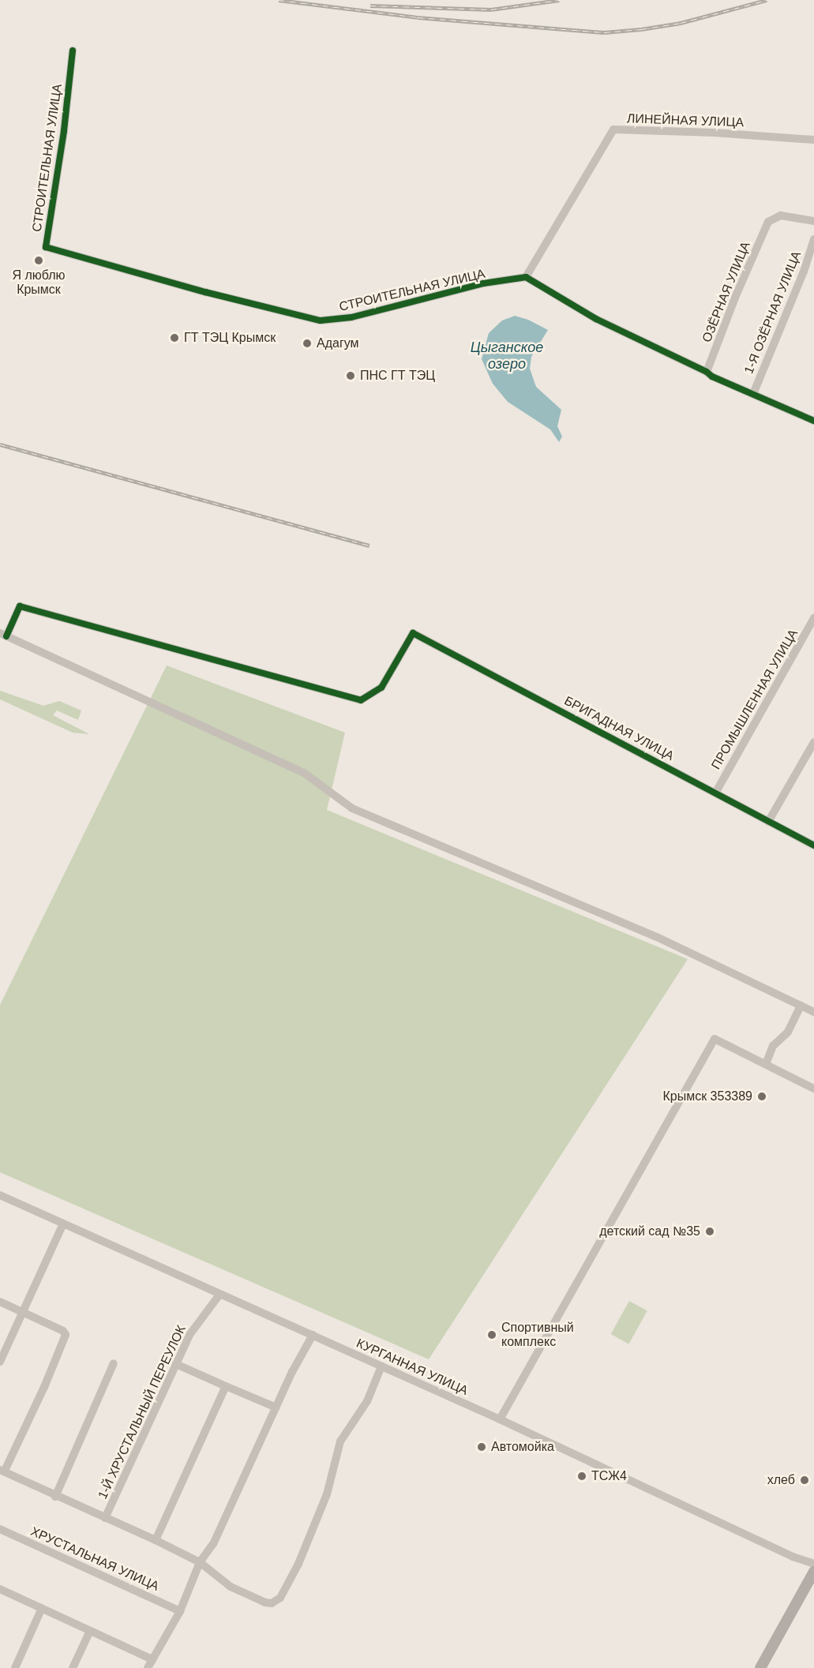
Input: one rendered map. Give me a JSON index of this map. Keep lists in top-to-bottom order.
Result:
{
  "streets": {
    "street": [
      "ЛИНЕЙНАЯ УЛИЦА",
      "СТРОИТЕЛЬНАЯ УЛИЦА",
      "ОЗЁРНАЯ УЛИЦА",
      "1-Я ОЗЁРНАЯ УЛИЦА",
      "ПРОМЫШЛЕННАЯ УЛИЦА",
      "БРИГАДНАЯ УЛИЦА",
      "КУРГАННАЯ УЛИЦА",
      "1-Й ХРУСТАЛЬНЫЙ ПЕРЕУЛОК",
      "ХРУСТАЛЬНАЯ УЛИЦА"
    ]
  },
  "crossings": [
    ["ЛИНЕЙНАЯ УЛИЦА", "СТРОИТЕЛЬНАЯ УЛИЦА"],
    ["ПРОМЫШЛЕННАЯ УЛИЦА", "БРИГАДНАЯ УЛИЦА"],
    ["КУРГАННАЯ УЛИЦА", "1-Й ХРУСТАЛЬНЫЙ ПЕРЕУЛОК"]
  ],
  "water": ["Цыганское озеро"],
  "places": [
    "Я люблю Крымск",
    "ГТ ТЭЦ Крымск",
    "Адагум",
    "ПНС ГТ ТЭЦ",
    "Крымск 353389",
    "детский сад №35",
    "Спортивный комплекс",
    "Автомойка",
    "ТСЖ4",
    "хлеб"
  ]
}
